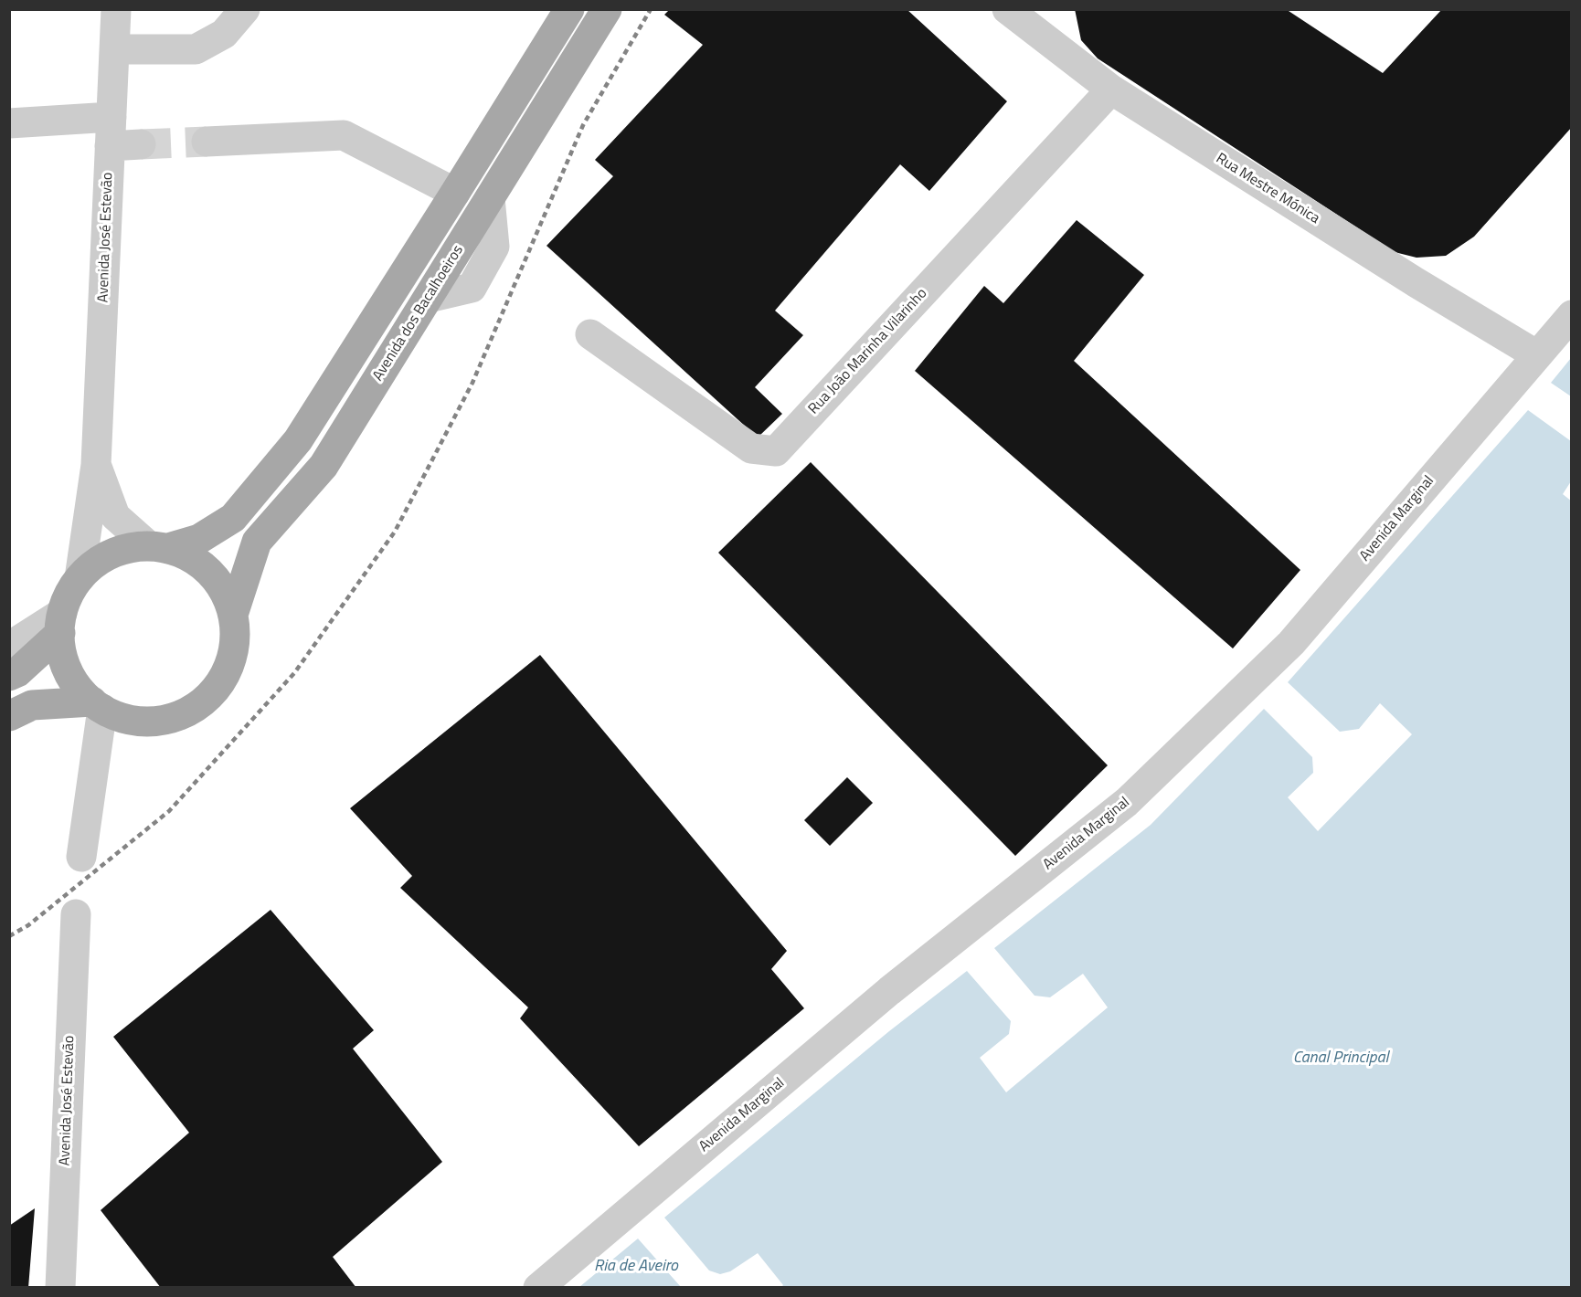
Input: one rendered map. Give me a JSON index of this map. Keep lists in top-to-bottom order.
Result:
{
  "streets": {
    "main road": ["Avenida dos Bacalhoeiros"],
    "street": [
      "Rua Mestre Mónica",
      "Avenida José Estevão",
      "Rua João Marinha Vilarinho",
      "Avenida Marginal"
    ]
  },
  "crossings": [
    ["Rua Mestre Mónica", "Rua João Marinha Vilarinho"],
    ["Rua Mestre Mónica", "Avenida Marginal"],
    ["Avenida José Estevão", "Avenida dos Bacalhoeiros"]
  ],
  "water": ["Canal Principal", "Ria de Aveiro"]
}
